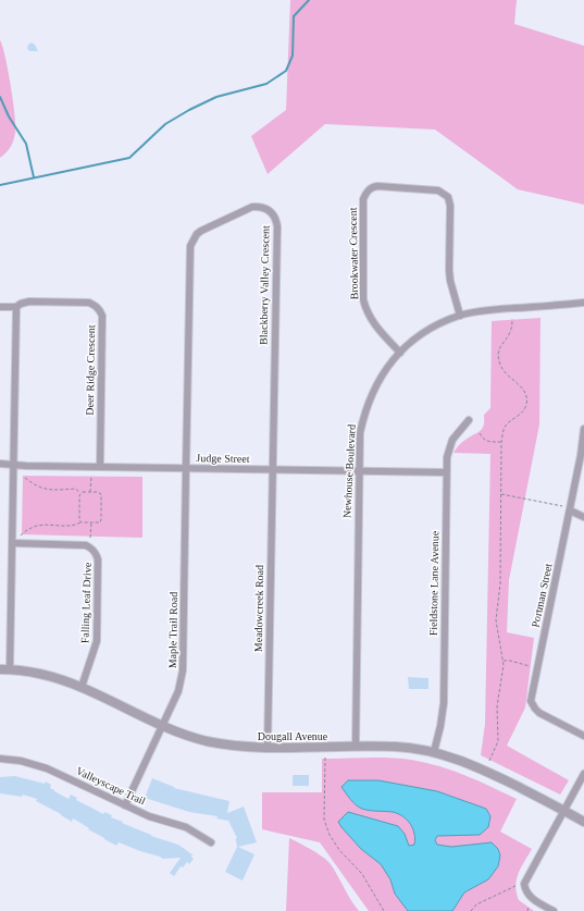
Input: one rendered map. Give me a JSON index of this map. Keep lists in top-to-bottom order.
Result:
{
  "streets": {
    "street": [
      "Brookwater Crescent",
      "Blackberry Valley Crescent",
      "Deer Ridge Crescent",
      "Judge Street",
      "Newhouse Boulevard",
      "Fieldstone Lane Avenue",
      "Portman Street",
      "Falling Leaf Drive",
      "Meadowcreek Road",
      "Maple Trail Road",
      "Dougall Avenue",
      "Valleyscape Trail"
    ]
  },
  "crossings": [
    ["Brookwater Crescent", "Newhouse Boulevard"],
    ["Blackberry Valley Crescent", "Judge Street"],
    ["Blackberry Valley Crescent", "Meadowcreek Road"],
    ["Blackberry Valley Crescent", "Maple Trail Road"],
    ["Deer Ridge Crescent", "Judge Street"],
    ["Judge Street", "Newhouse Boulevard"],
    ["Judge Street", "Fieldstone Lane Avenue"],
    ["Judge Street", "Meadowcreek Road"],
    ["Judge Street", "Maple Trail Road"],
    ["Newhouse Boulevard", "Dougall Avenue"],
    ["Fieldstone Lane Avenue", "Dougall Avenue"],
    ["Falling Leaf Drive", "Dougall Avenue"],
    ["Meadowcreek Road", "Dougall Avenue"],
    ["Maple Trail Road", "Dougall Avenue"],
    ["Maple Trail Road", "Valleyscape Trail"]
  ]
}
